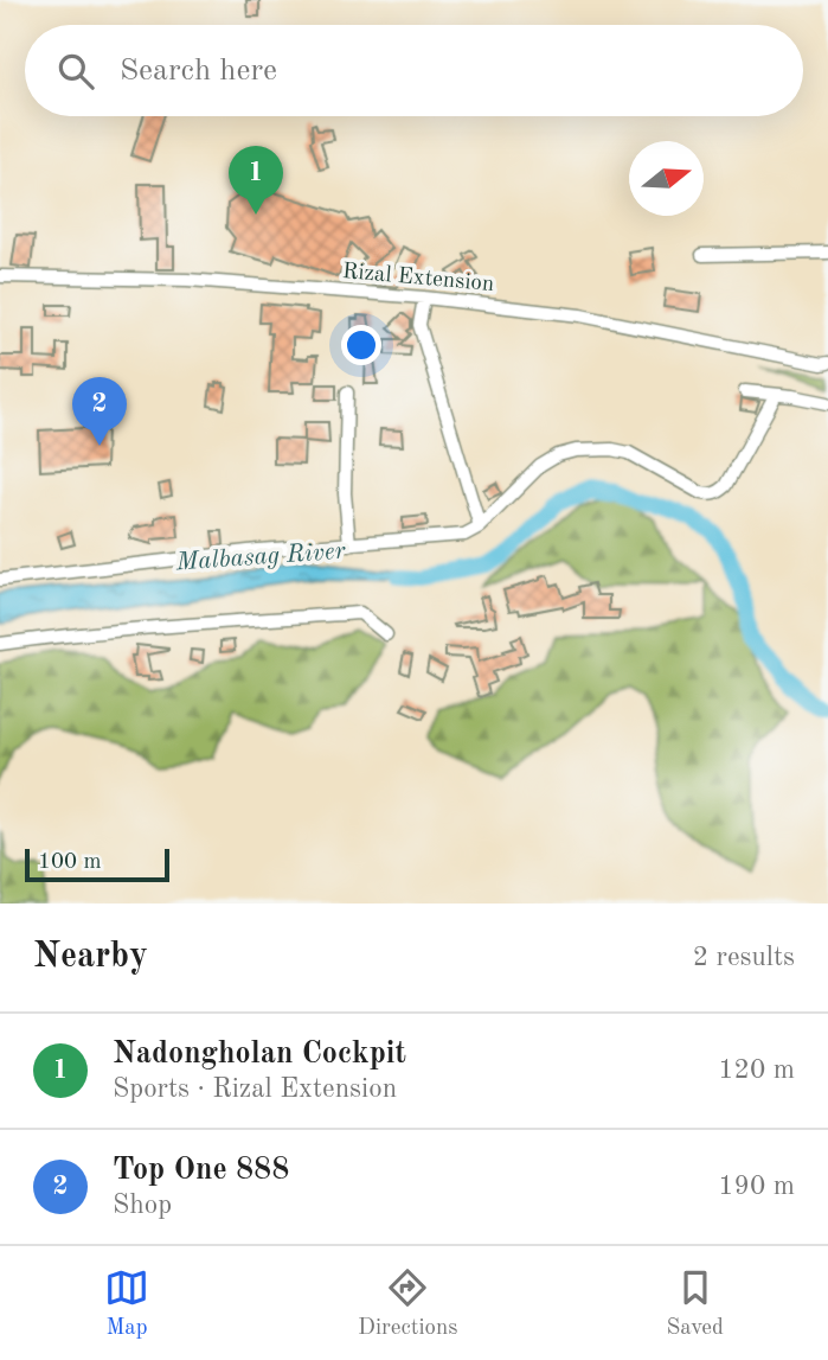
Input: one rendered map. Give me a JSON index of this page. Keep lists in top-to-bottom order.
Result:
{
  "streets": {
    "street": ["Rizal Extension"]
  },
  "water": ["Malbasag River"],
  "scale_bar": "100 m",
  "north": "right",
  "page": {
    "search": "Search here",
    "pins": ["1", "2"],
    "scale": "100 m",
    "heading": ["Nearby", "2 results"],
    "list": [
      {
        "mark": "1",
        "name": "Nadongholan Cockpit",
        "note": "Sports · Rizal Extension",
        "value": "120 m"
      },
      {
        "mark": "2",
        "name": "Top One 888",
        "note": "Shop",
        "value": "190 m"
      }
    ],
    "nav": ["Map", "Directions", "Saved"]
  }
}
